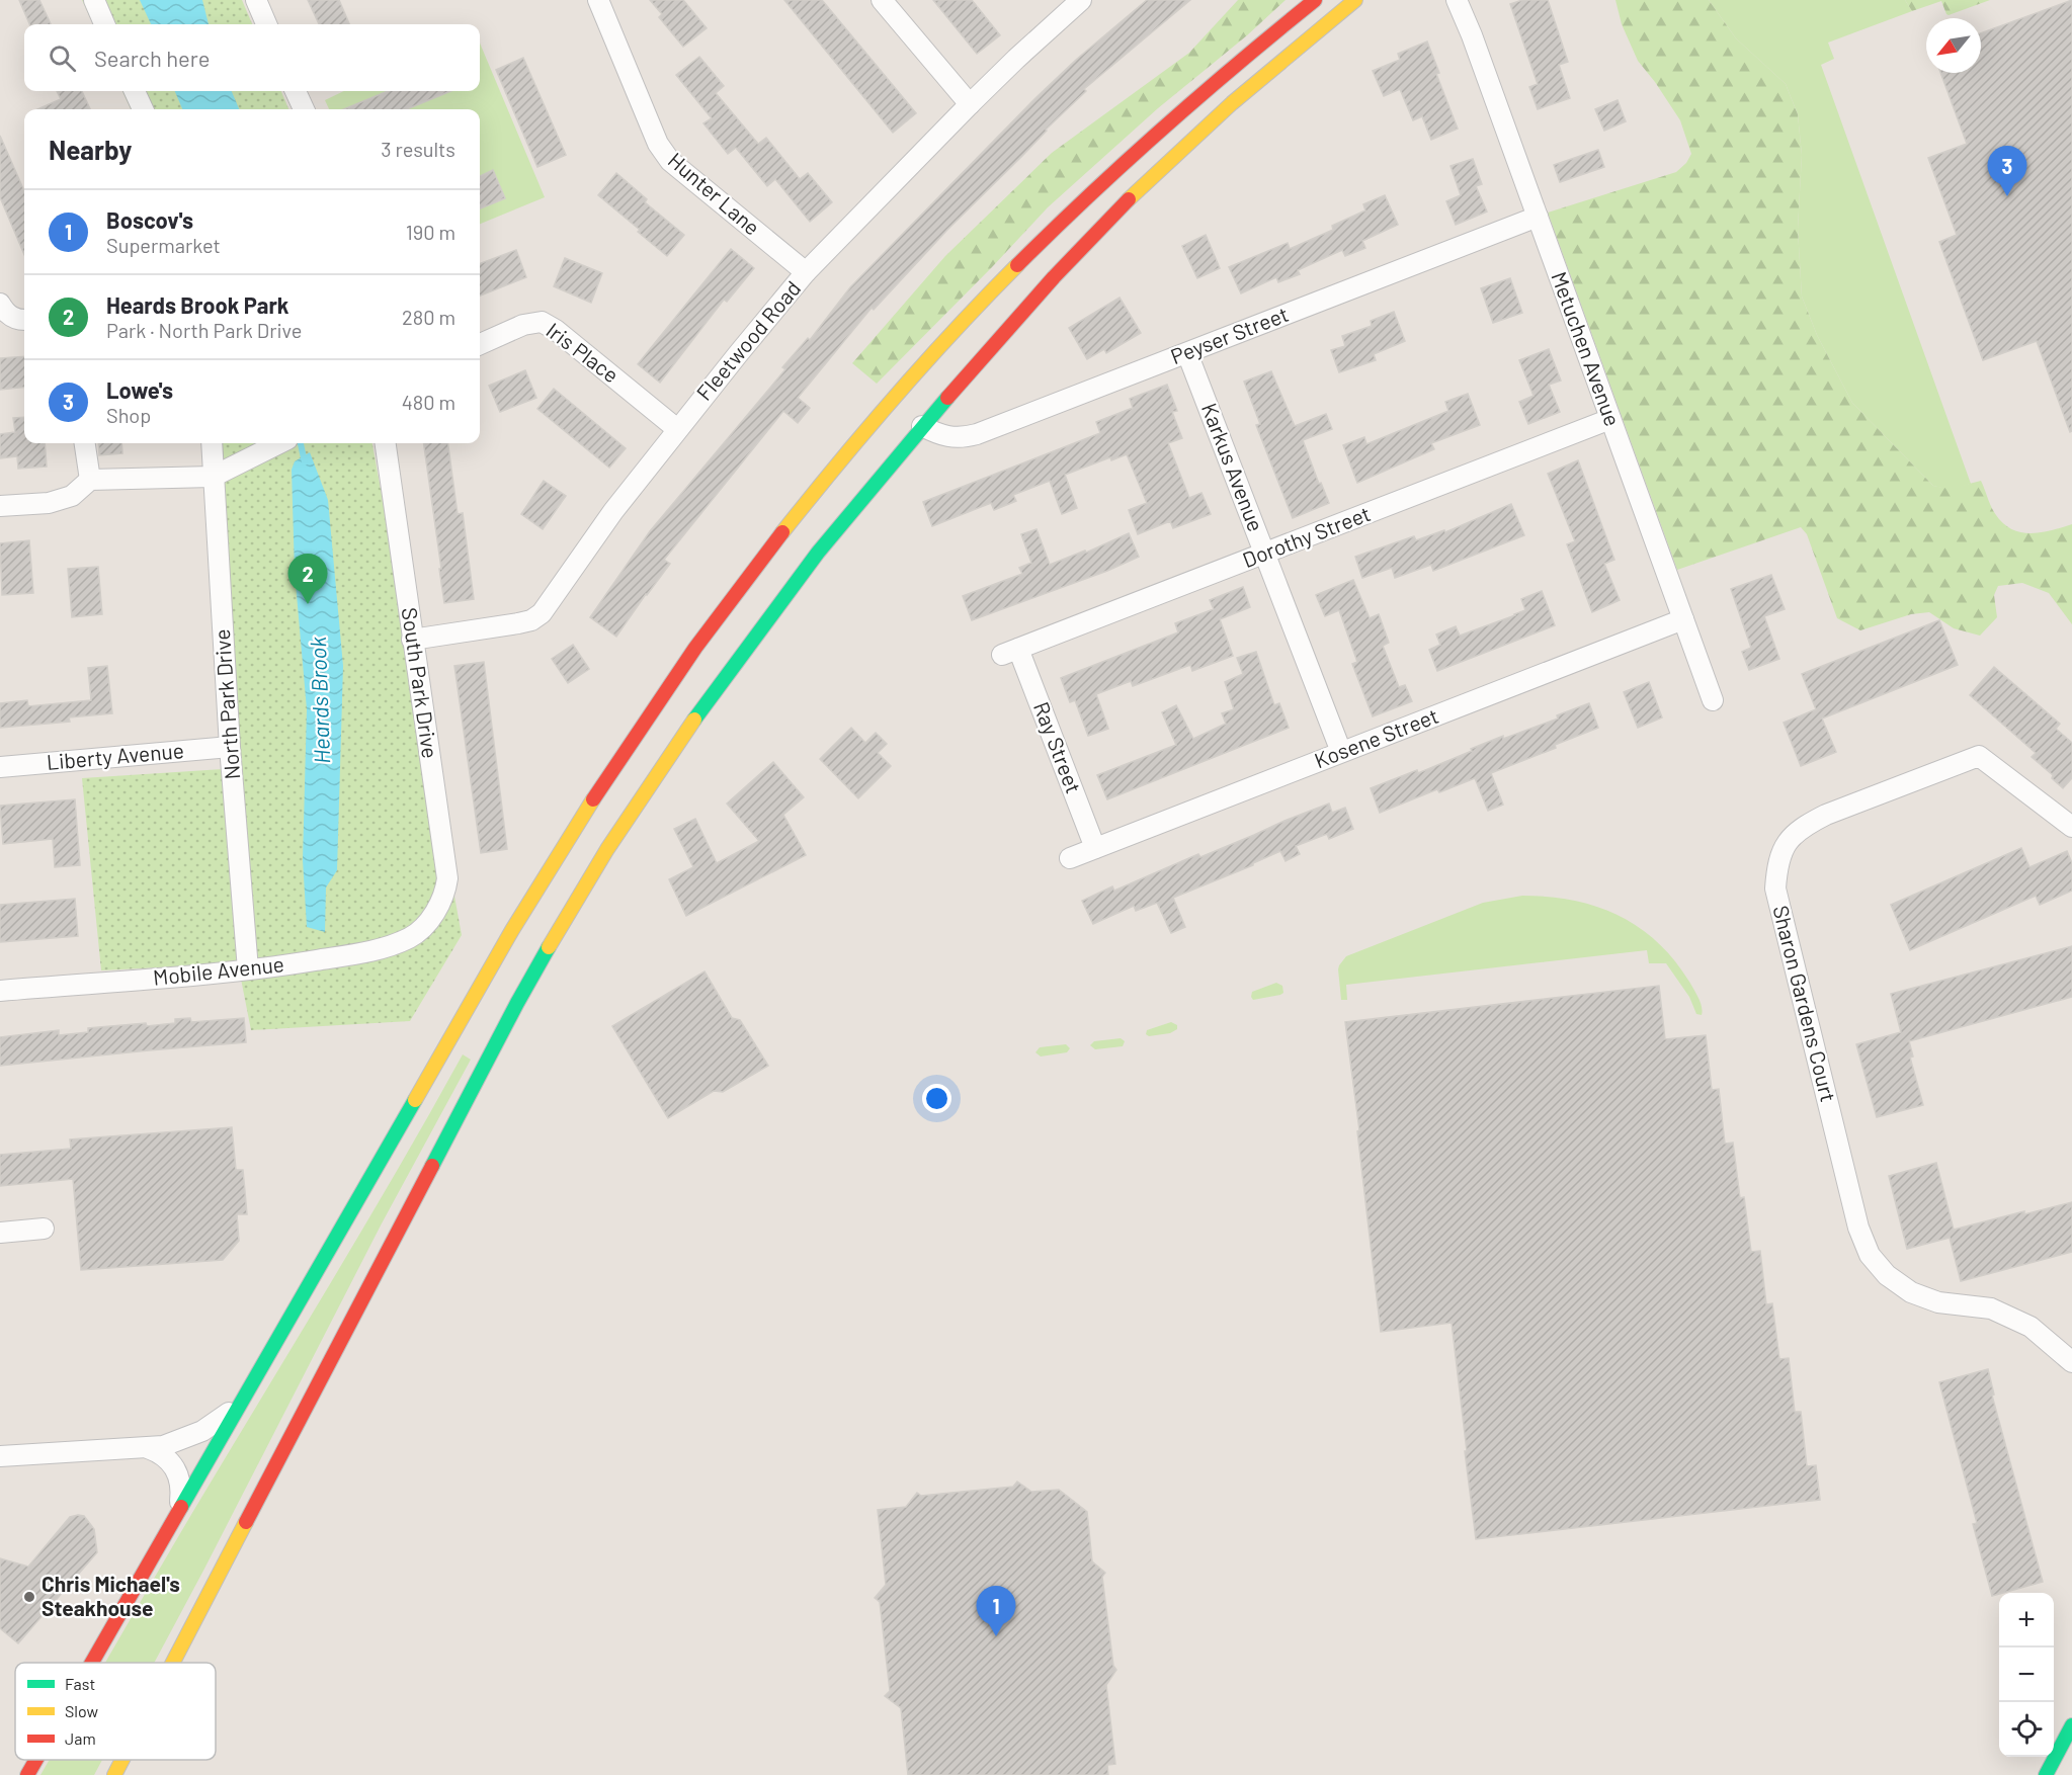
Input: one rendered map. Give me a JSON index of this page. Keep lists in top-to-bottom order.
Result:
{
  "streets": {
    "street": [
      "Hunter Lane",
      "Peyser Street",
      "Fleetwood Road",
      "Metuchen Avenue",
      "Iris Place",
      "Karkus Avenue",
      "Dorothy Street",
      "South Park Drive",
      "North Park Drive",
      "Kosene Street",
      "Ray Street",
      "Liberty Avenue",
      "Mobile Avenue",
      "Sharon Gardens Court"
    ]
  },
  "crossings": [
    ["Hunter Lane", "Fleetwood Road"],
    ["Peyser Street", "Metuchen Avenue"],
    ["Peyser Street", "Karkus Avenue"],
    ["Fleetwood Road", "Iris Place"],
    ["Fleetwood Road", "South Park Drive"],
    ["Metuchen Avenue", "Dorothy Street"],
    ["Metuchen Avenue", "Kosene Street"],
    ["Karkus Avenue", "Dorothy Street"],
    ["Karkus Avenue", "Kosene Street"],
    ["Dorothy Street", "Ray Street"],
    ["South Park Drive", "Mobile Avenue"],
    ["North Park Drive", "Liberty Avenue"],
    ["North Park Drive", "Mobile Avenue"],
    ["Kosene Street", "Ray Street"]
  ],
  "water": ["Heards Brook"],
  "places": ["Chris Michael's Steakhouse"],
  "legend": ["Fast", "Slow", "Jam"],
  "north": "bottom left",
  "page": {
    "search": "Search here",
    "heading": ["Nearby", "3 results"],
    "pins": ["3", "2", "1"],
    "list": [
      {
        "mark": "1",
        "name": "Boscov's",
        "note": "Supermarket",
        "value": "190 m"
      },
      {
        "mark": "2",
        "name": "Heards Brook Park",
        "note": "Park · North Park Drive",
        "value": "280 m"
      },
      {
        "mark": "3",
        "name": "Lowe's",
        "note": "Shop",
        "value": "480 m"
      }
    ],
    "map_buttons": ["+", "−"]
  }
}
